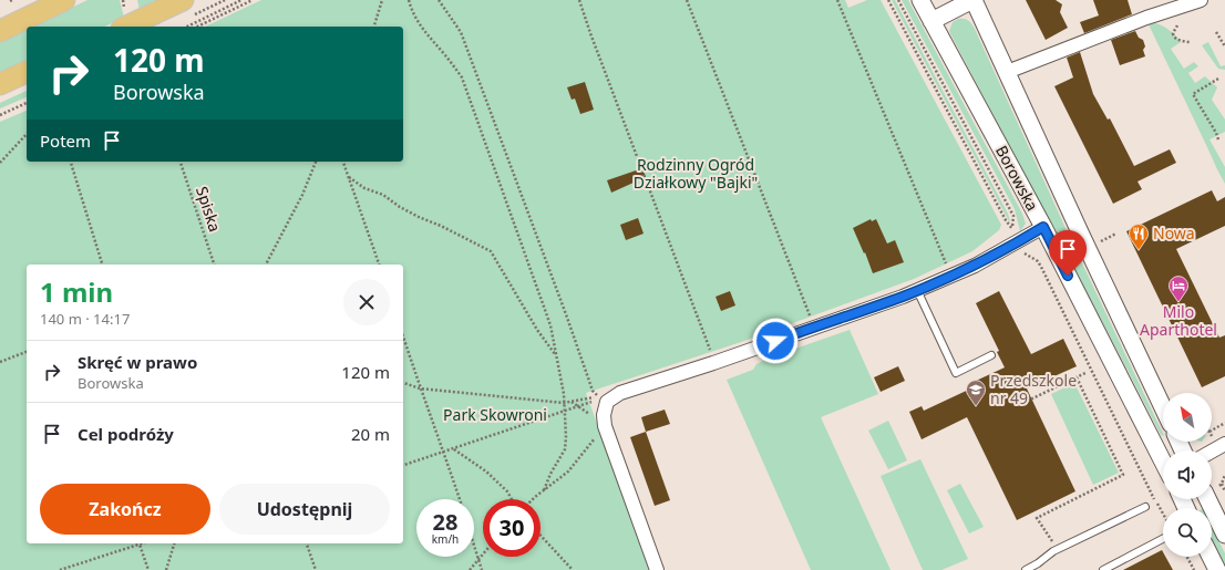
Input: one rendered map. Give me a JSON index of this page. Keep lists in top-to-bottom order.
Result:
{
  "streets": {
    "street": ["Borowska"],
    "path": ["Spiska"]
  },
  "parks": ["Rodzinny Ogród Działkowy \"Bajki\"", "Park Skowroni"],
  "places": {
    "restaurant": ["Nowa"],
    "hotel": ["Milo Aparthotel"],
    "school or university": ["Przedszkole nr 49"]
  },
  "north": "top left",
  "page": {
    "turn": ["120 m", "Borowska"],
    "then": "Potem",
    "heading": ["1 min", "140 m · 14:17"],
    "list": [
      {
        "name": "Skręć w prawo",
        "note": "Borowska",
        "value": "120 m"
      },
      {
        "name": "Cel podróży",
        "value": "20 m"
      }
    ],
    "buttons": ["Zakończ", "Udostępnij"],
    "speed": "28 km/h",
    "limit": "30"
  }
}
